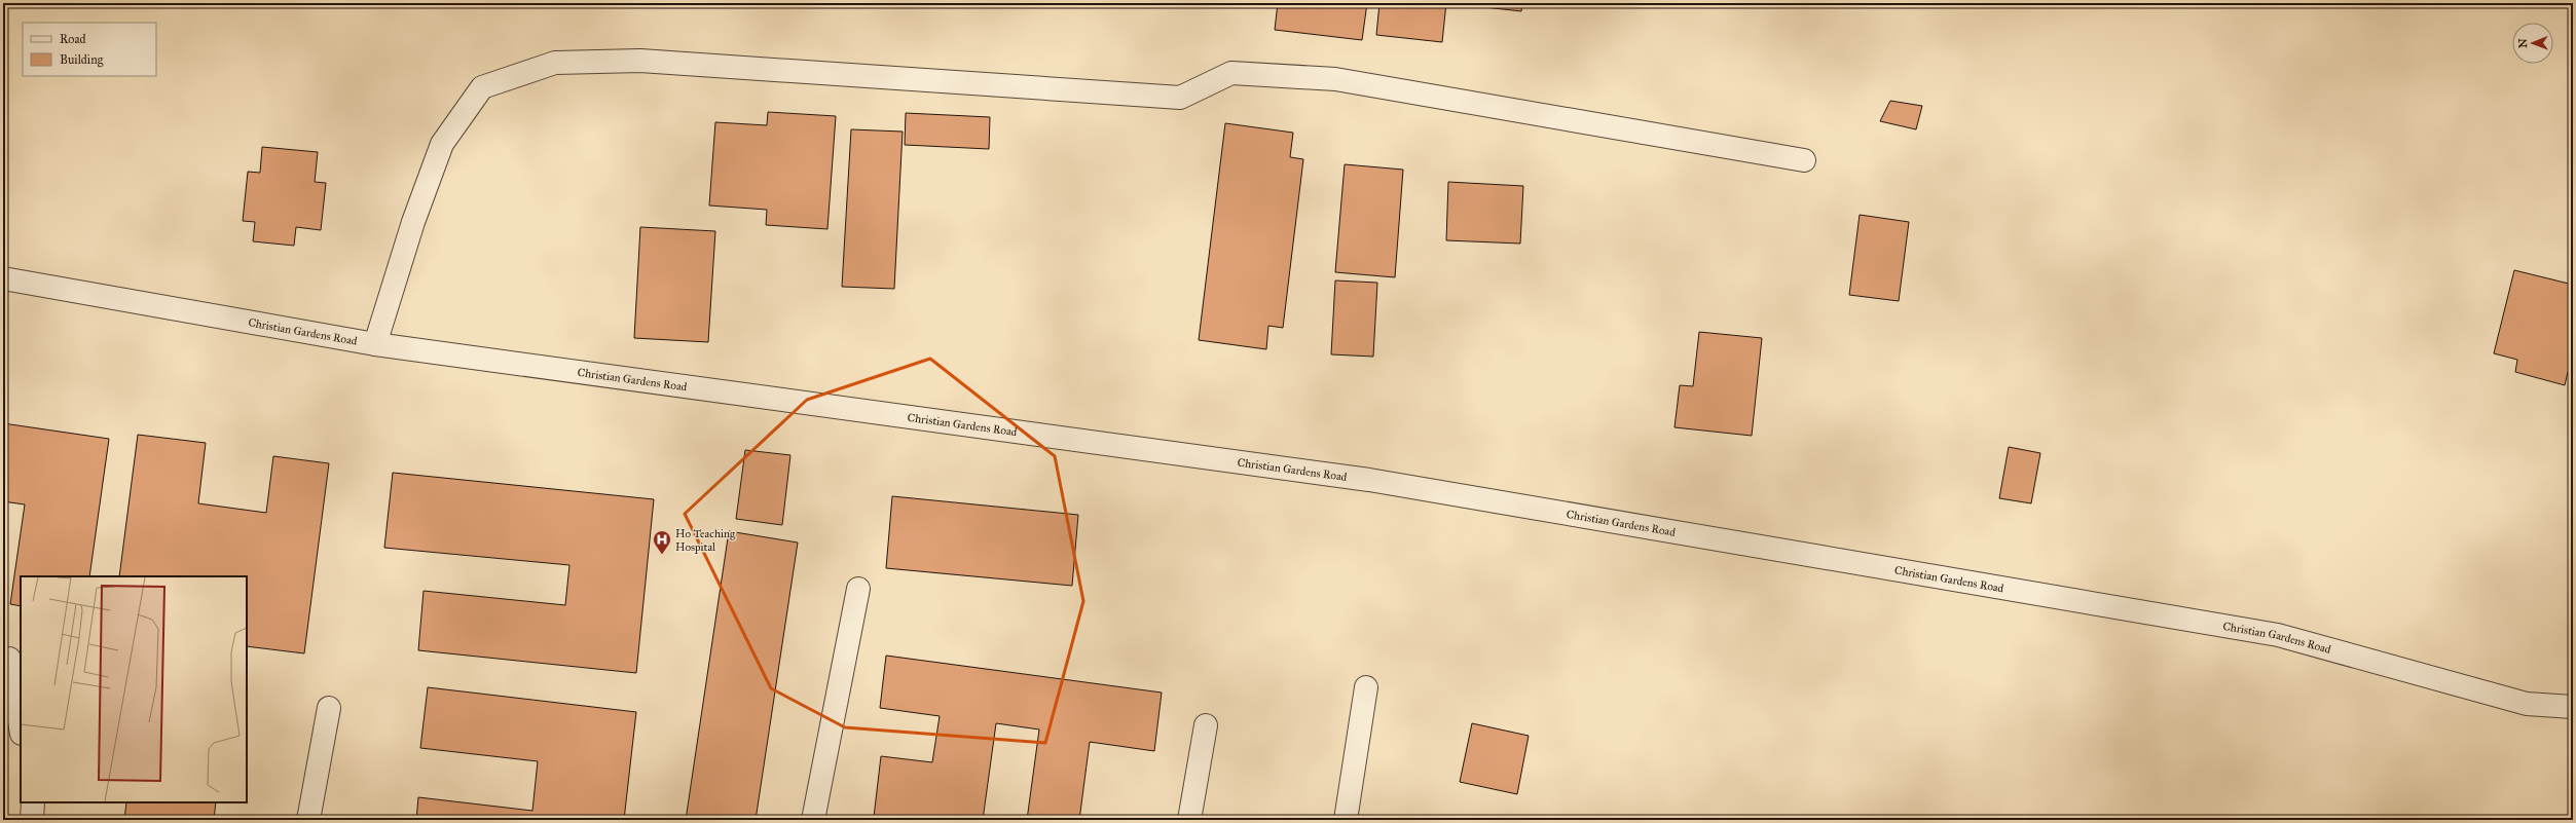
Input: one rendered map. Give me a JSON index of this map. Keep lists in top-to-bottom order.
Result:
{
  "streets": {
    "street": ["Christian Gardens Road"]
  },
  "places": {
    "hospital": ["Ho Teaching Hospital"]
  },
  "legend": ["Road", "Building"],
  "north": "left"
}
